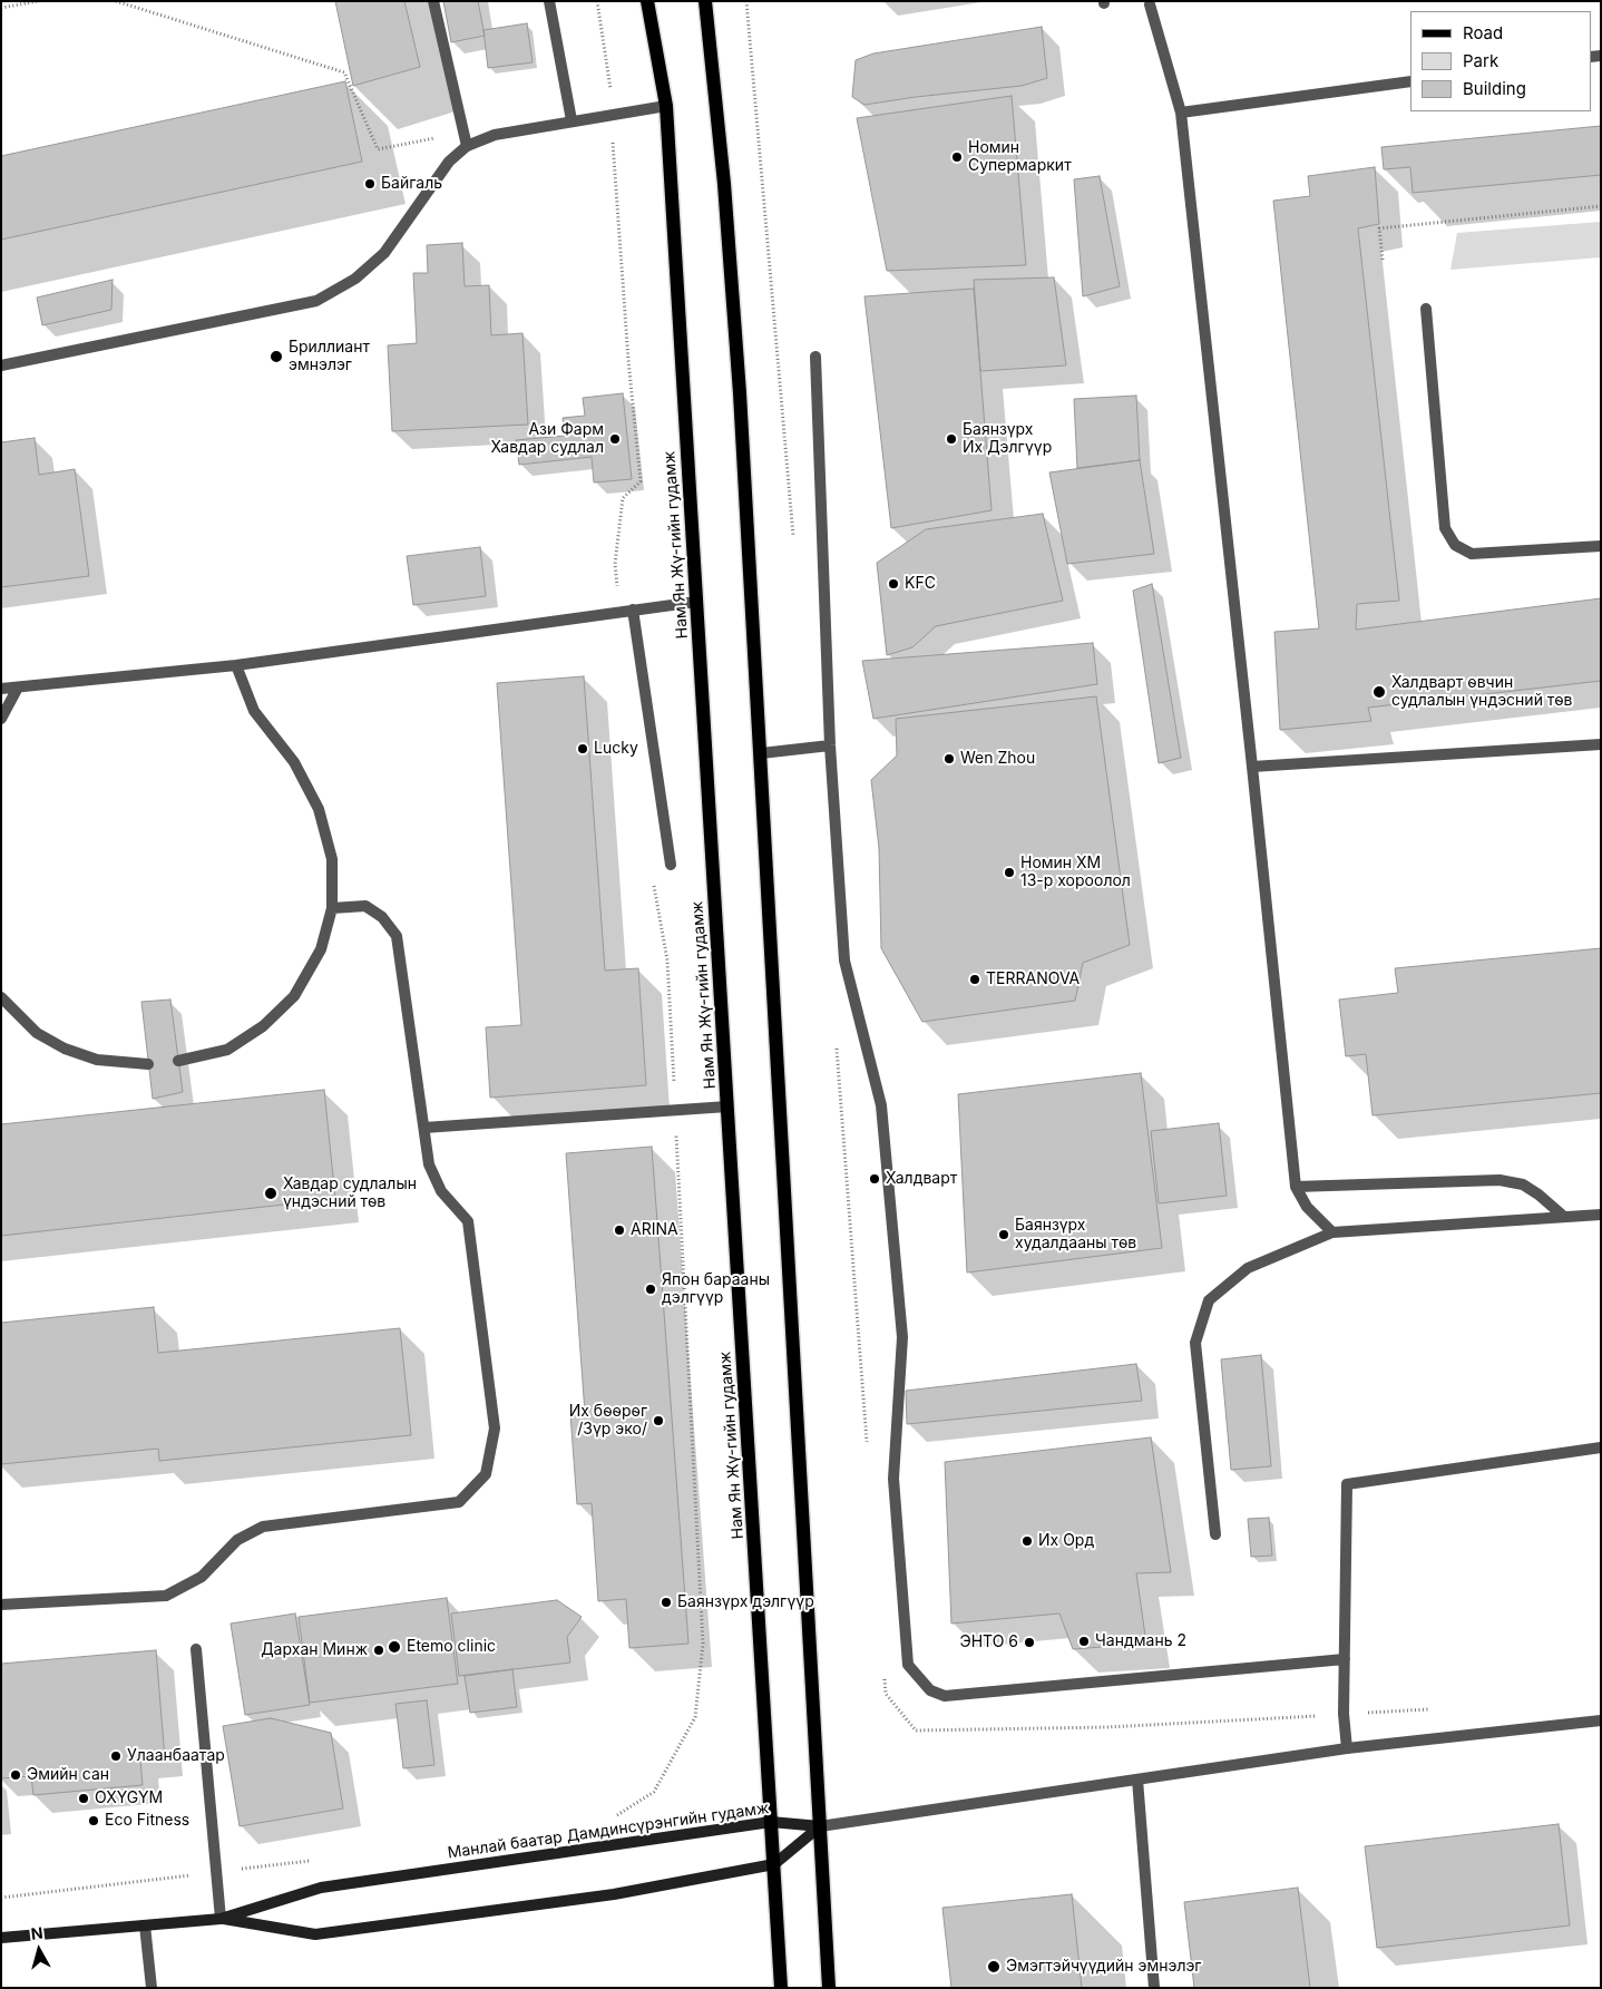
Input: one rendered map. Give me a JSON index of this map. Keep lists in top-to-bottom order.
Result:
{
  "streets": {
    "main road": ["Нам Ян Жү-гийн гудамж", "Манлай баатар Дамдинсүрэнгийн гудамж"]
  },
  "crossings": [
    ["Нам Ян Жү-гийн гудамж", "Манлай баатар Дамдинсүрэнгийн гудамж"]
  ],
  "places": [
    "Номин Супермаркит",
    "Байгаль",
    "Бриллиант эмнэлэг",
    "Ази Фарм Хавдар судлал",
    "Баянзүрх Их Дэлгүүр",
    "KFC",
    "Халдварт өвчин судлалын үндэсний төв",
    "Lucky",
    "Wen Zhou",
    "Номин ХМ 13-р хороолол",
    "TERRANOVA",
    "Халдварт",
    "Хавдар судлалын үндэсний төв",
    "ARINA",
    "Баянзүрх худалдааны төв",
    "Япон барааны дэлгүүр",
    "Их бөөрөг /3үр эко/",
    "Их Орд",
    "Баянзүрх дэлгүүр",
    "Чандмань 2",
    "ЭНТО 6",
    "Etemo clinic",
    "Дархан Минж",
    "Улаанбаатар",
    "Эмийн сан",
    "OXYGYM",
    "Eco Fitness",
    "Эмэгтэйчүүдийн эмнэлэг"
  ],
  "legend": ["Road", "Park", "Building"],
  "north": "top"
}
